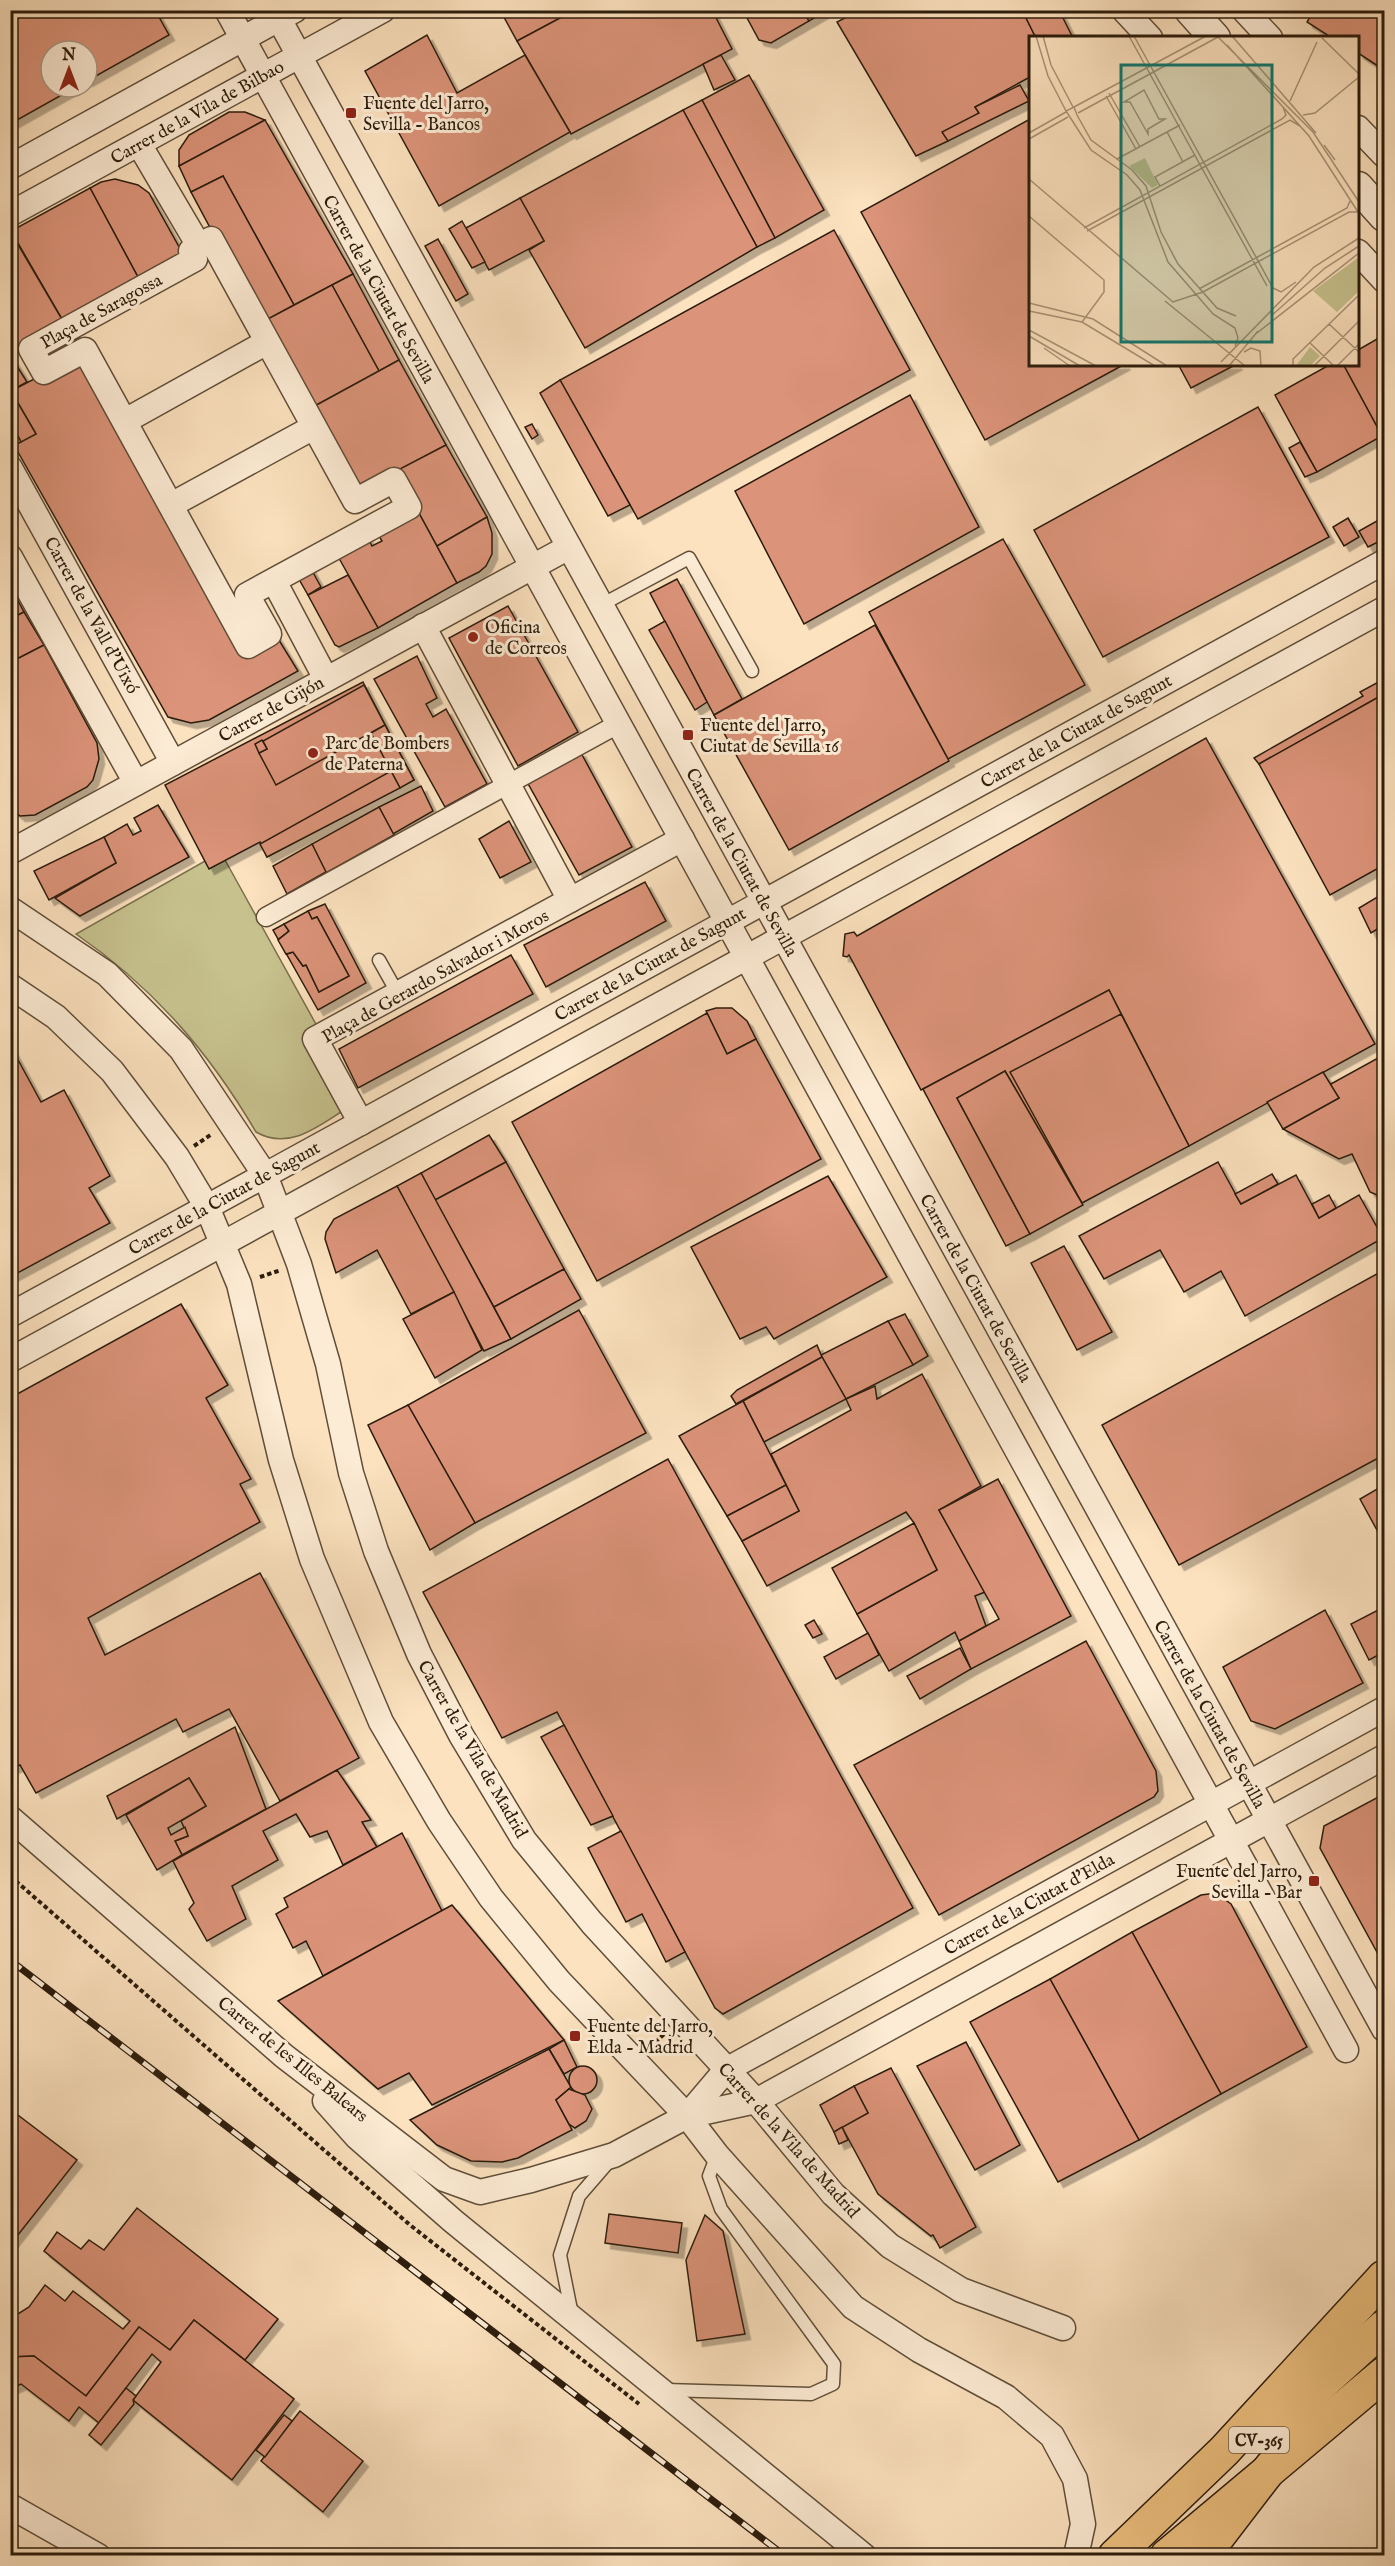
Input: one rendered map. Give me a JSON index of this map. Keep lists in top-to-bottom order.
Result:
{
  "streets": {
    "main road": ["CV-365"],
    "street": [
      "Carrer de la Vila de Bilbao",
      "Carrer de la Ciutat de Sevilla",
      "Plaça de Saragossa",
      "Carrer de la Vall d'Uixó",
      "Carrer de Gijón",
      "Carrer de la Ciutat de Sagunt",
      "Plaça de Gerardo Salvador i Moros",
      "Carrer de la Vila de Madrid",
      "Carrer de la Ciutat d'Elda",
      "Carrer de les Illes Balears"
    ]
  },
  "crossings": [
    ["Carrer de la Vila de Bilbao", "Carrer de la Ciutat de Sevilla"],
    ["Carrer de la Ciutat de Sevilla", "Carrer de Gijón"],
    ["Carrer de la Ciutat de Sevilla", "Carrer de la Ciutat de Sagunt"],
    ["Carrer de la Ciutat de Sevilla", "Plaça de Gerardo Salvador i Moros"],
    ["Carrer de la Ciutat de Sevilla", "Carrer de la Ciutat d'Elda"],
    ["Carrer de la Vall d'Uixó", "Carrer de Gijón"],
    ["Carrer de Gijón", "Plaça de Gerardo Salvador i Moros"],
    ["Carrer de la Ciutat de Sagunt", "Plaça de Gerardo Salvador i Moros"],
    ["Carrer de la Ciutat de Sagunt", "Carrer de la Vila de Madrid"],
    ["Carrer de la Vila de Madrid", "Carrer de la Ciutat d'Elda"],
    ["Carrer de la Ciutat d'Elda", "Carrer de les Illes Balears"]
  ],
  "places": {
    "transit": [
      "Fuente del Jarro, Sevilla - Bancos",
      "Fuente del Jarro, Ciutat de Sevilla 16",
      "Fuente del Jarro, Sevilla - Bar",
      "Fuente del Jarro, Elda - Madrid"
    ],
    "other": ["Oficina de Correos", "Parc de Bombers de Paterna"]
  },
  "north": "top"
}
